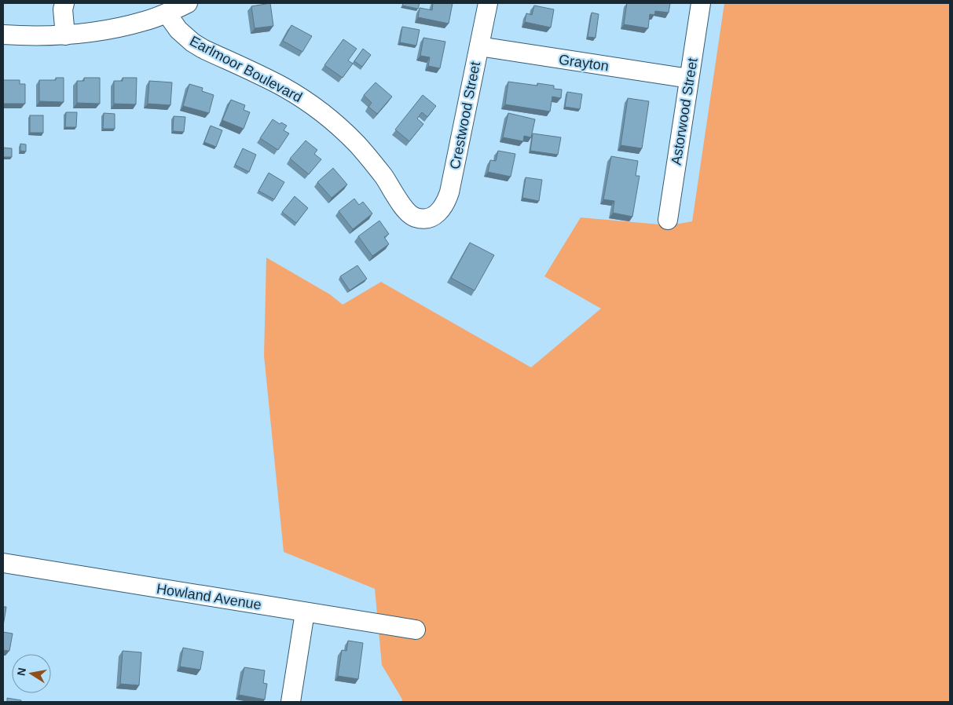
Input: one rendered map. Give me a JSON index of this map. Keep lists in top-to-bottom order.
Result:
{
  "streets": {
    "street": [
      "Grayton",
      "Earlmoor Boulevard",
      "Astorwood Street",
      "Crestwood Street",
      "Howland Avenue"
    ]
  },
  "crossings": [
    ["Grayton", "Astorwood Street"],
    ["Grayton", "Crestwood Street"],
    ["Earlmoor Boulevard", "Crestwood Street"]
  ],
  "north": "left"
}
